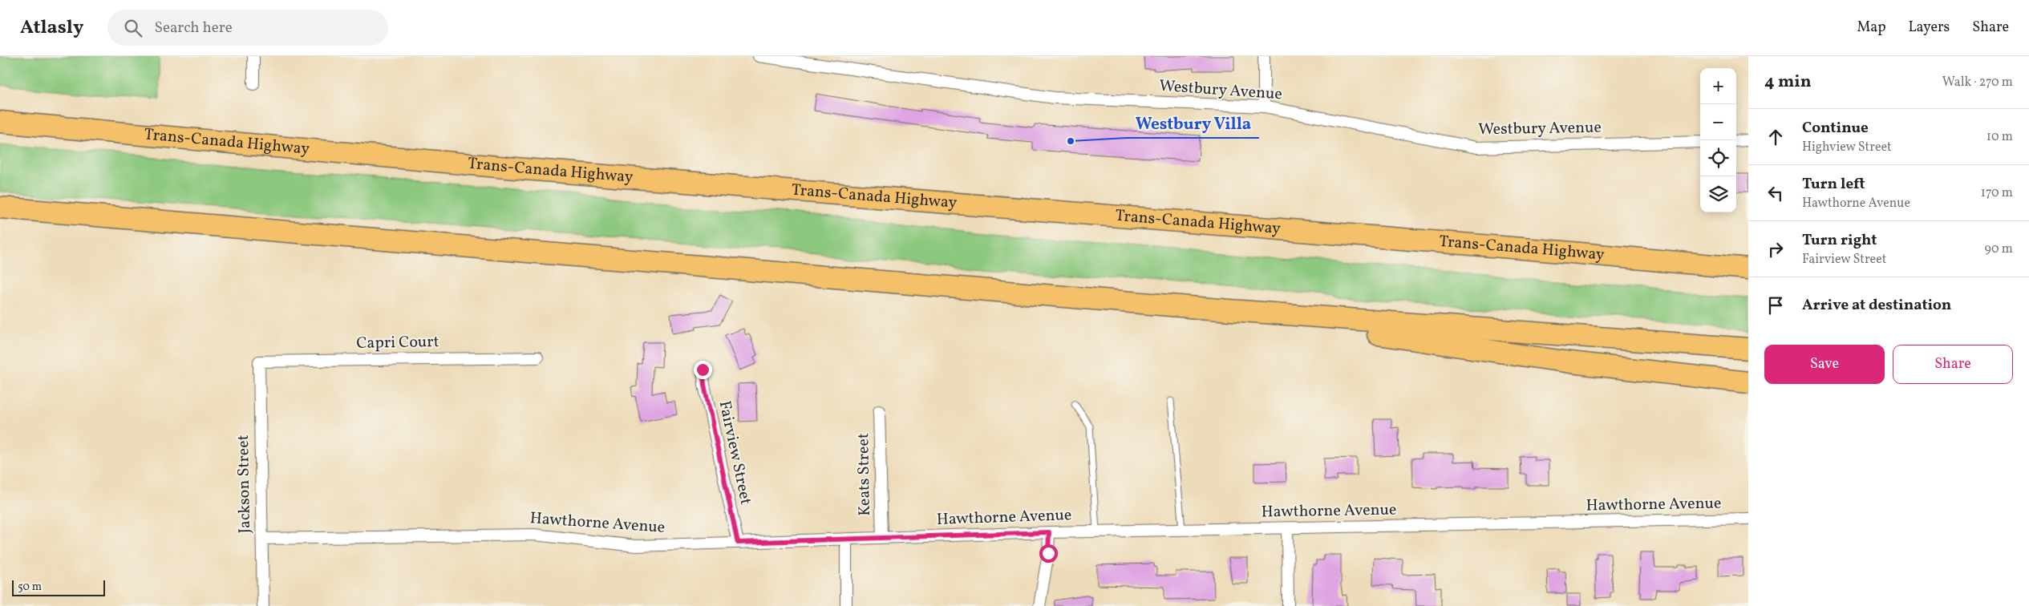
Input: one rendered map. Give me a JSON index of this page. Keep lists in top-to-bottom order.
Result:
{
  "streets": {
    "highway": ["Trans-Canada Highway"],
    "street": [
      "Westbury Avenue",
      "Capri Court",
      "Fairview Street",
      "Keats Street",
      "Jackson Street",
      "Hawthorne Avenue"
    ]
  },
  "crossings": [
    ["Capri Court", "Jackson Street"],
    ["Fairview Street", "Hawthorne Avenue"],
    ["Keats Street", "Hawthorne Avenue"],
    ["Jackson Street", "Hawthorne Avenue"]
  ],
  "places": ["Westbury Villa"],
  "scale_bar": "50 m",
  "page": {
    "header": "Atlasly",
    "search": "Search here",
    "nav": ["Map", "Layers", "Share"],
    "heading": ["4 min", "Walk · 270 m"],
    "map_buttons": ["+", "−"],
    "list": [
      ["Continue", "Highview Street", "10 m"],
      ["Turn left", "Hawthorne Avenue", "170 m"],
      ["Turn right", "Fairview Street", "90 m"],
      "Arrive at destination"
    ],
    "buttons": ["Save", "Share"],
    "scale": "50 m"
  }
}
